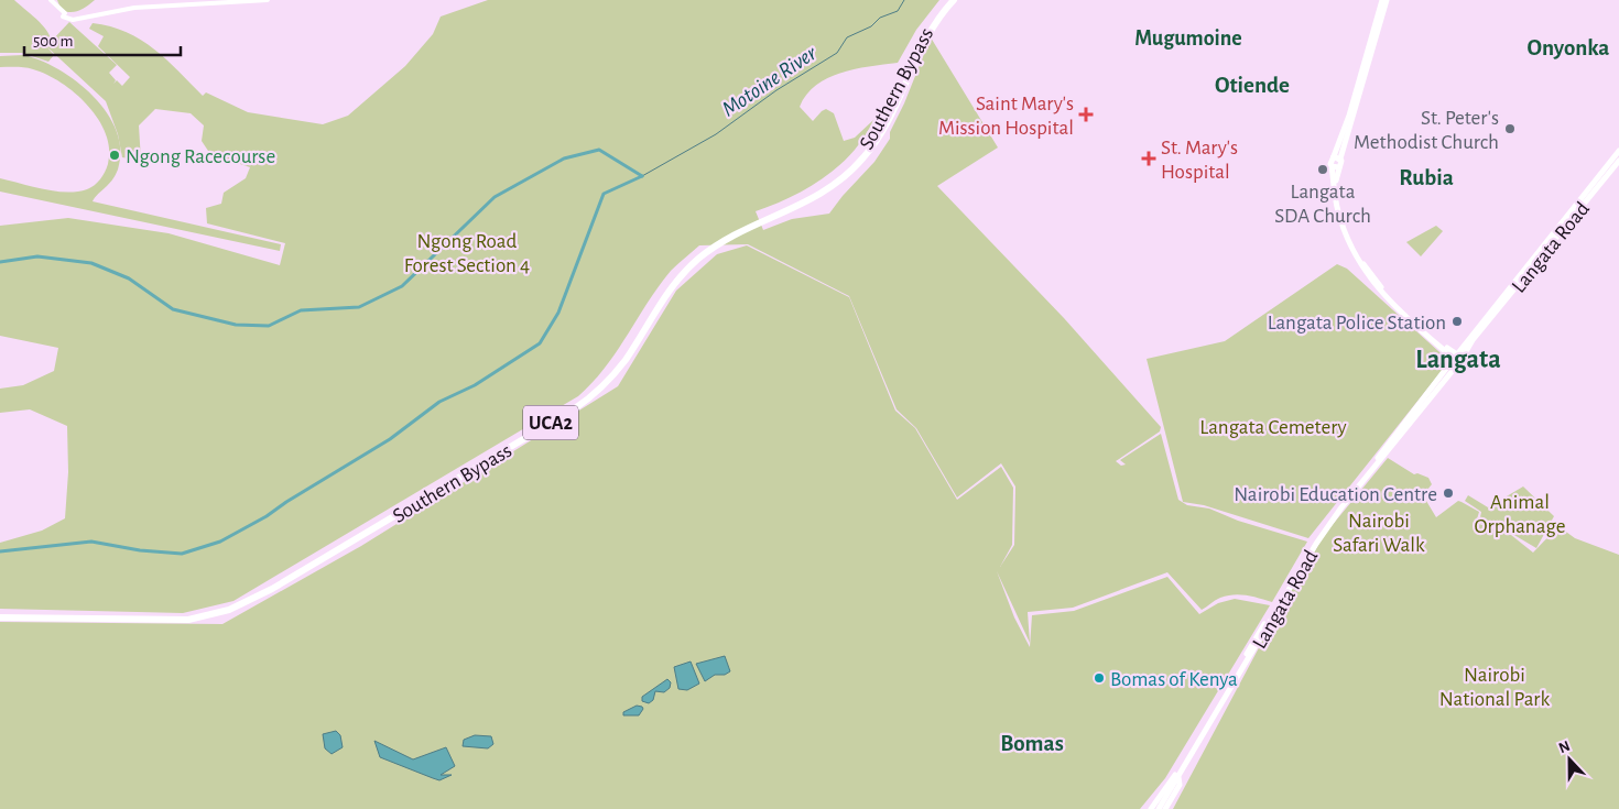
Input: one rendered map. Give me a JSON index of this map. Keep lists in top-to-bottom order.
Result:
{
  "streets": {
    "highway": ["Southern Bypass", "UCA2"],
    "main road": ["Langata Road"]
  },
  "districts": [
    "Mugumoine",
    "Onyonka",
    "Otiende",
    "Rubia",
    "Langata",
    "Bomas"
  ],
  "water": ["Motoine River"],
  "parks": [
    "Ngong Road Forest Section 4",
    "Langata Cemetery",
    "Animal Orphanage",
    "Nairobi Safari Walk",
    "Nairobi National Park"
  ],
  "places": {
    "health": ["Saint Mary's Mission Hospital", "St. Mary's Hospital"],
    "other": [
      "St. Peter's Methodist Church",
      "Ngong Racecourse",
      "Langata SDA Church",
      "Langata Police Station",
      "Nairobi Education Centre",
      "Bomas of Kenya"
    ]
  },
  "scale_bar": "500 m",
  "north": "top"
}
